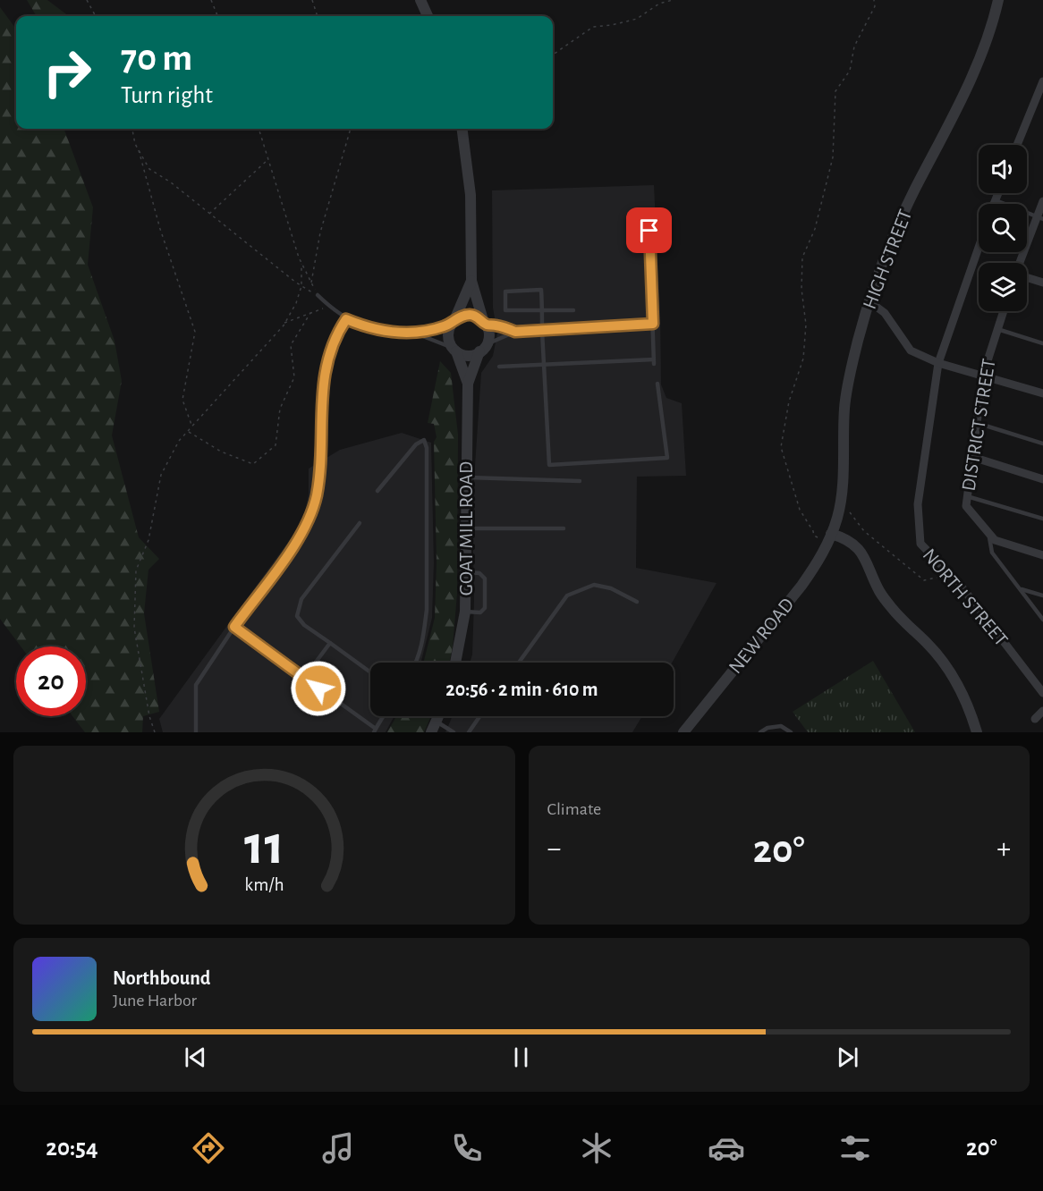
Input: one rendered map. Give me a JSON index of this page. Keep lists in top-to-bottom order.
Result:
{
  "streets": {
    "street": [
      "HIGH STREET",
      "DISTRICT STREET",
      "GOAT MILL ROAD",
      "NORTH STREET",
      "NEW ROAD"
    ]
  },
  "crossings": [
    ["HIGH STREET", "NEW ROAD"]
  ],
  "page": {
    "turn": ["70 m", "Turn right"],
    "limit": "20",
    "trip": "20:56 · 2 min · 610 m",
    "tile": "Climate",
    "heat": ["−", "20°", "+"],
    "song": ["Northbound", "June Harbor"],
    "tabs": ["20:54", "20°"],
    "gauge": ["11", "km/h"]
  }
}
